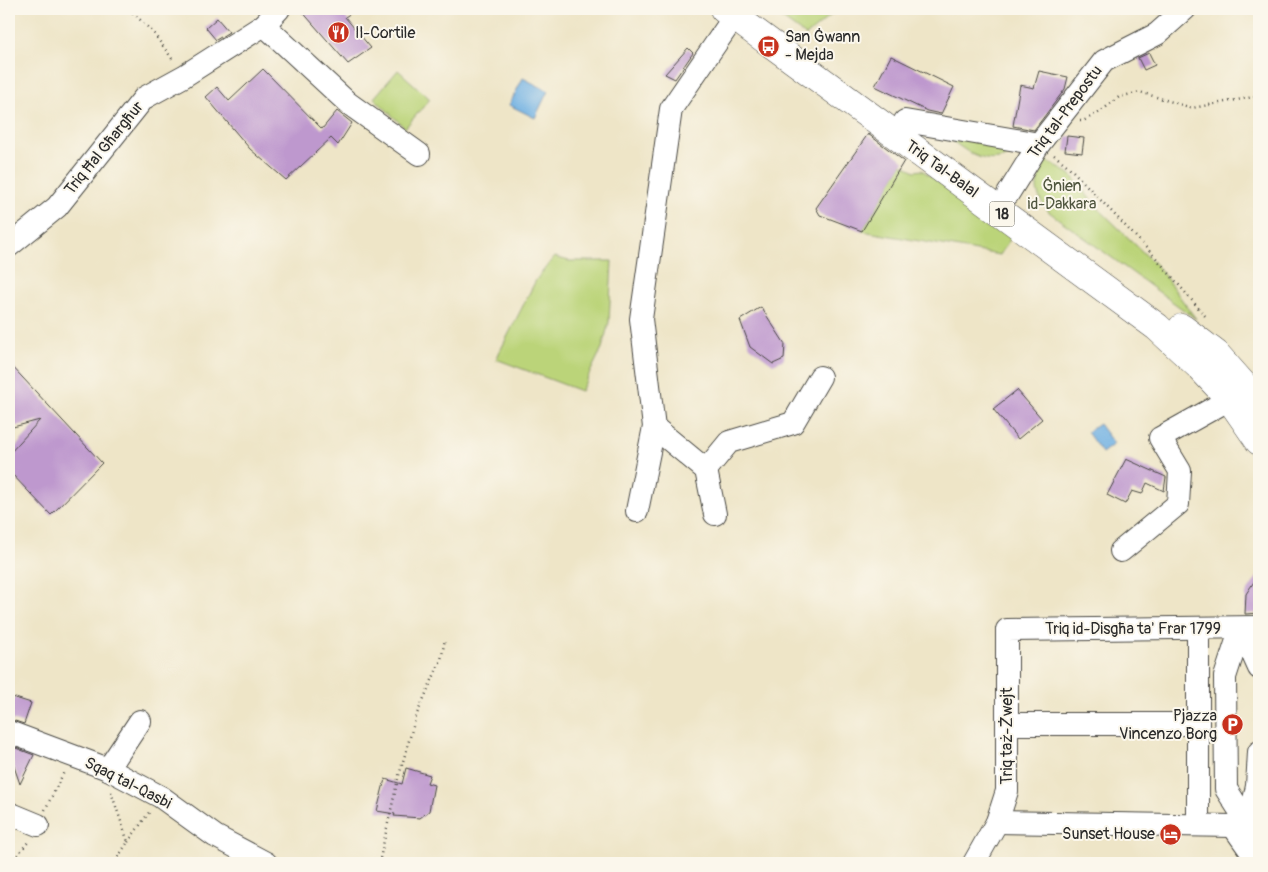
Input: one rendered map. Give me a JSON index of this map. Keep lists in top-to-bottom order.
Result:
{
  "streets": {
    "highway": ["Triq Tal-Balal", "18"],
    "street": [
      "Triq tal-Prepostu",
      "Triq Ħal Għargħur",
      "Triq id-Disgħa ta' Frar 1799",
      "Triq taż-Żwejt",
      "Sqaq tal-Qasbi"
    ]
  },
  "crossings": [
    ["Triq tal-Prepostu", "Triq Tal-Balal"],
    ["Triq id-Disgħa ta' Frar 1799", "Triq taż-Żwejt"]
  ],
  "parks": ["Ġnien id-Dakkara"],
  "places": {
    "restaurant": ["Il-Cortile"],
    "bus stop": ["San Ġwann - Mejda"],
    "parking": ["Pjazza Vincenzo Borg"],
    "hotel": ["Sunset House"]
  }
}
